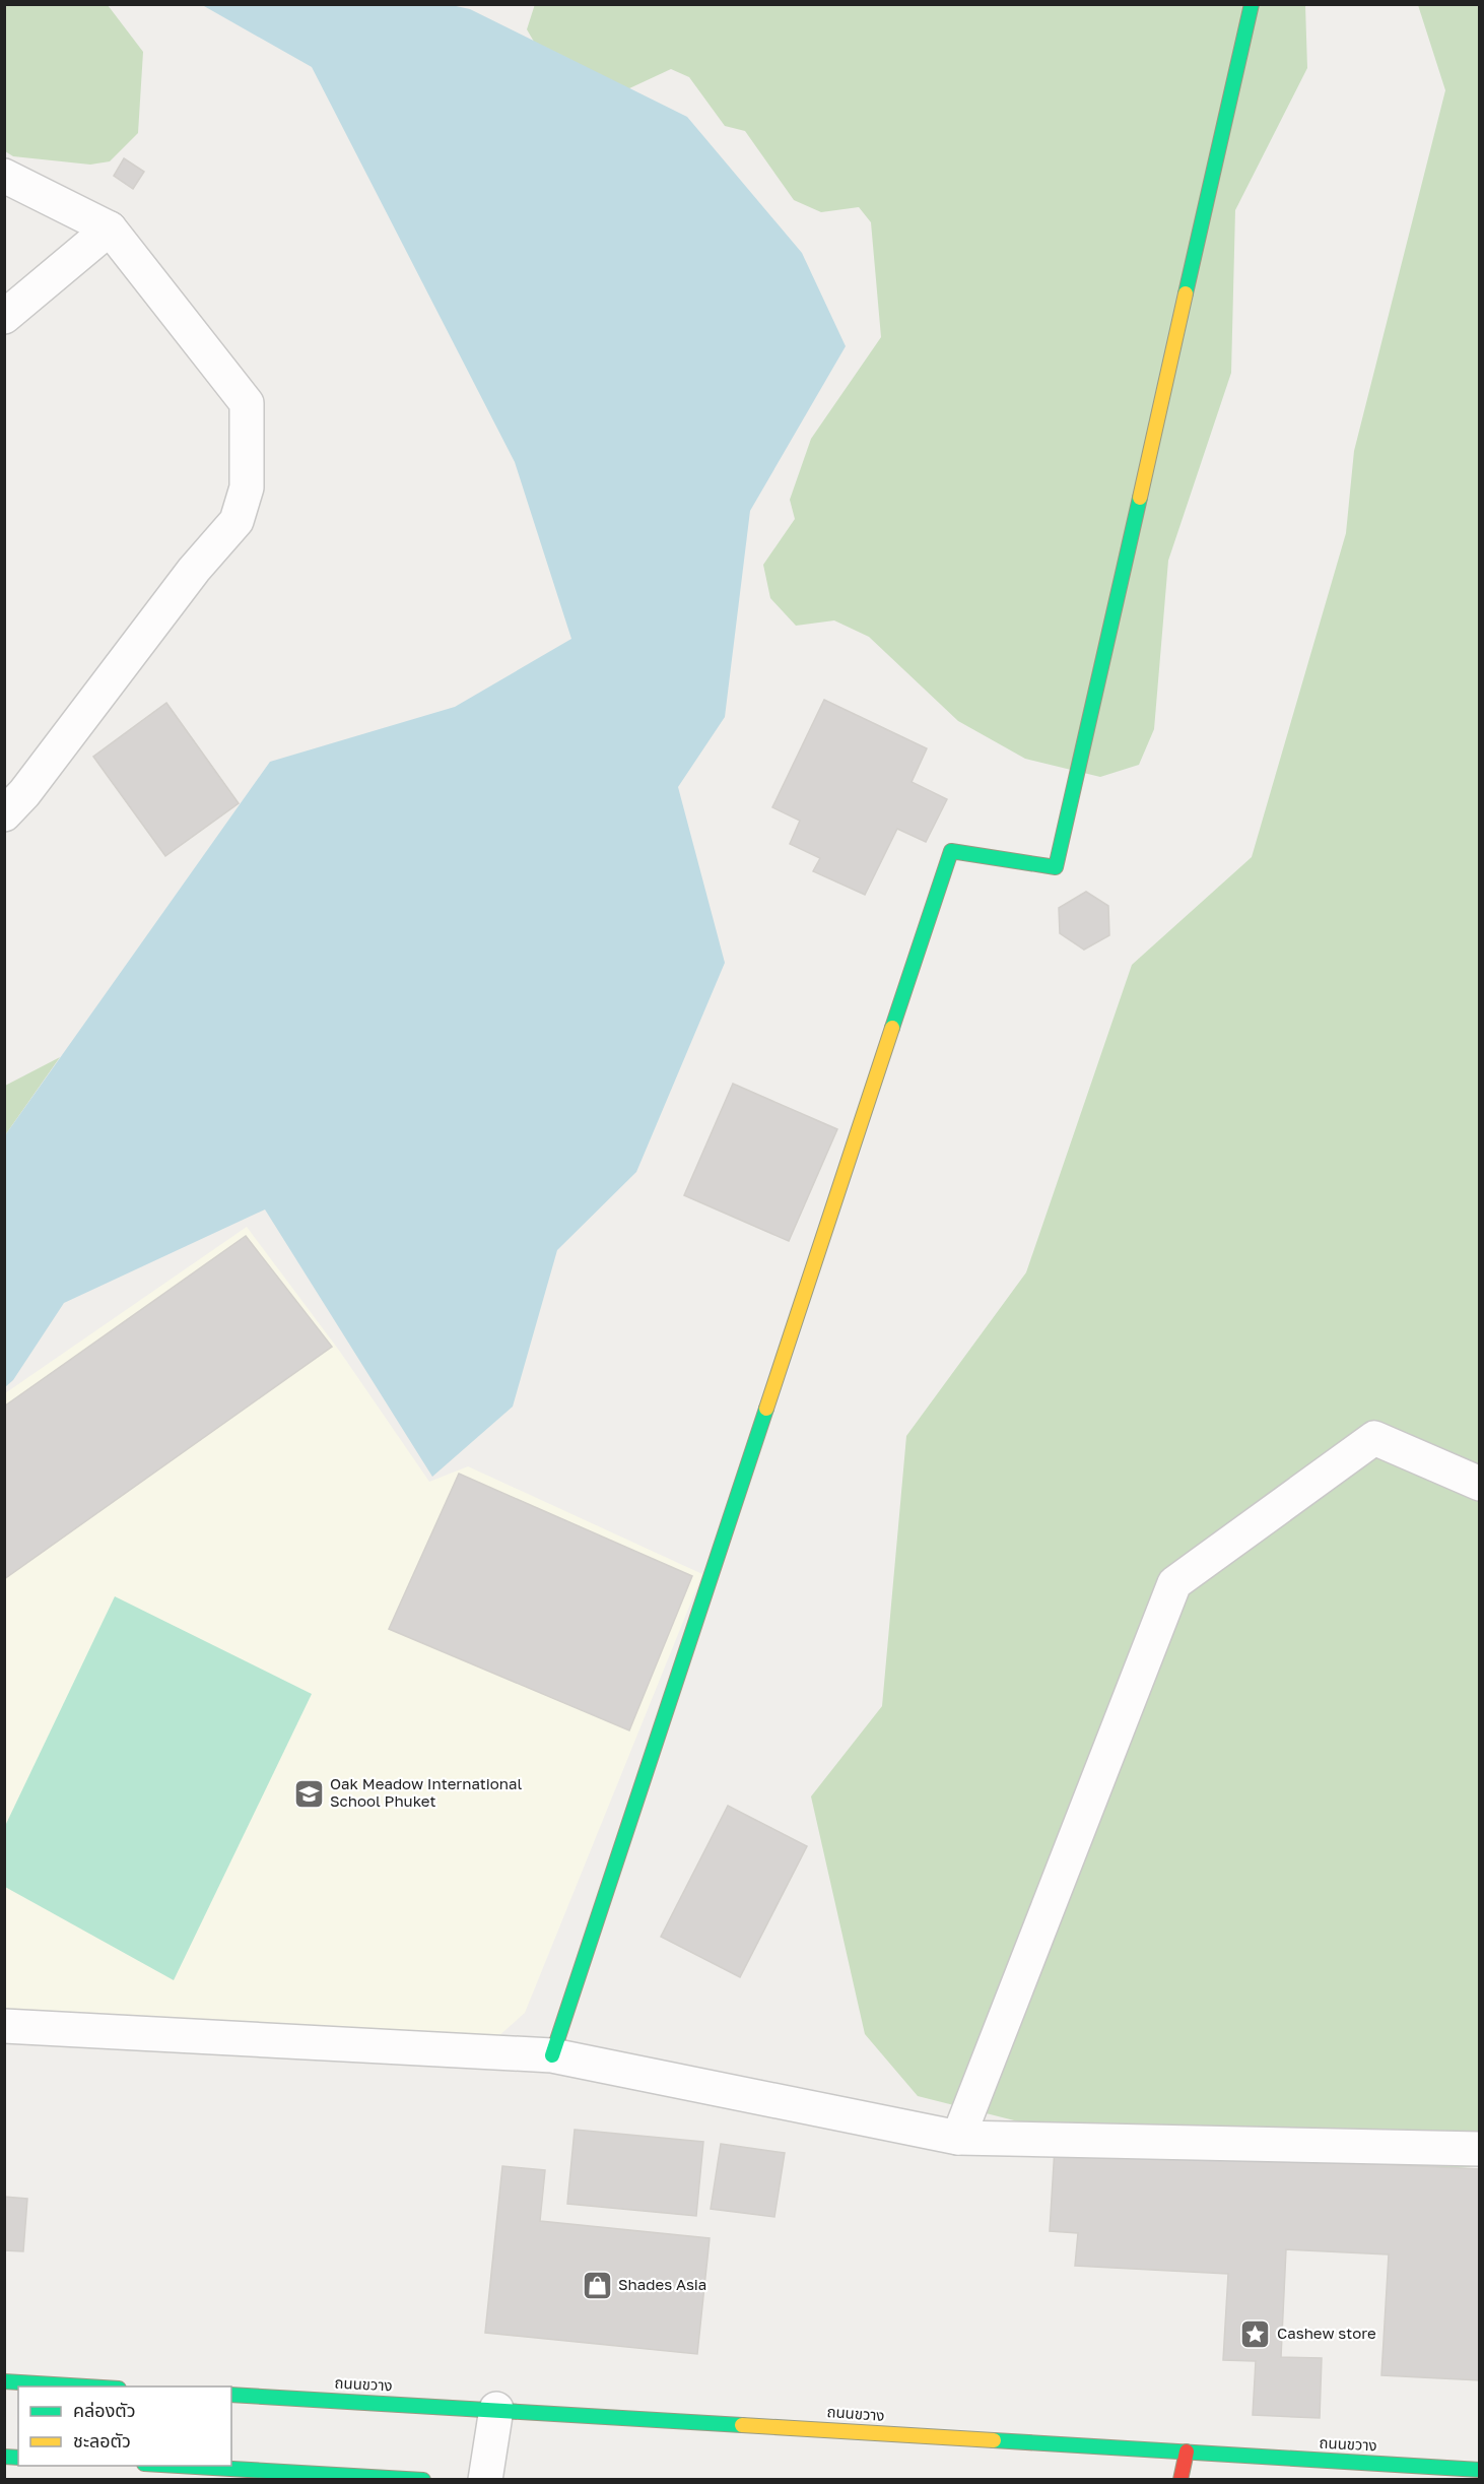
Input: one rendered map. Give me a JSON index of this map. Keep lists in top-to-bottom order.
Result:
{
  "streets": {
    "street": ["ถนนขวาง"]
  },
  "places": {
    "school or university": ["Oak Meadow International School Phuket"],
    "shop": ["Shades Asia"],
    "place": ["Cashew store"]
  },
  "legend": ["คล่องตัว", "ชะลอตัว"]
}
